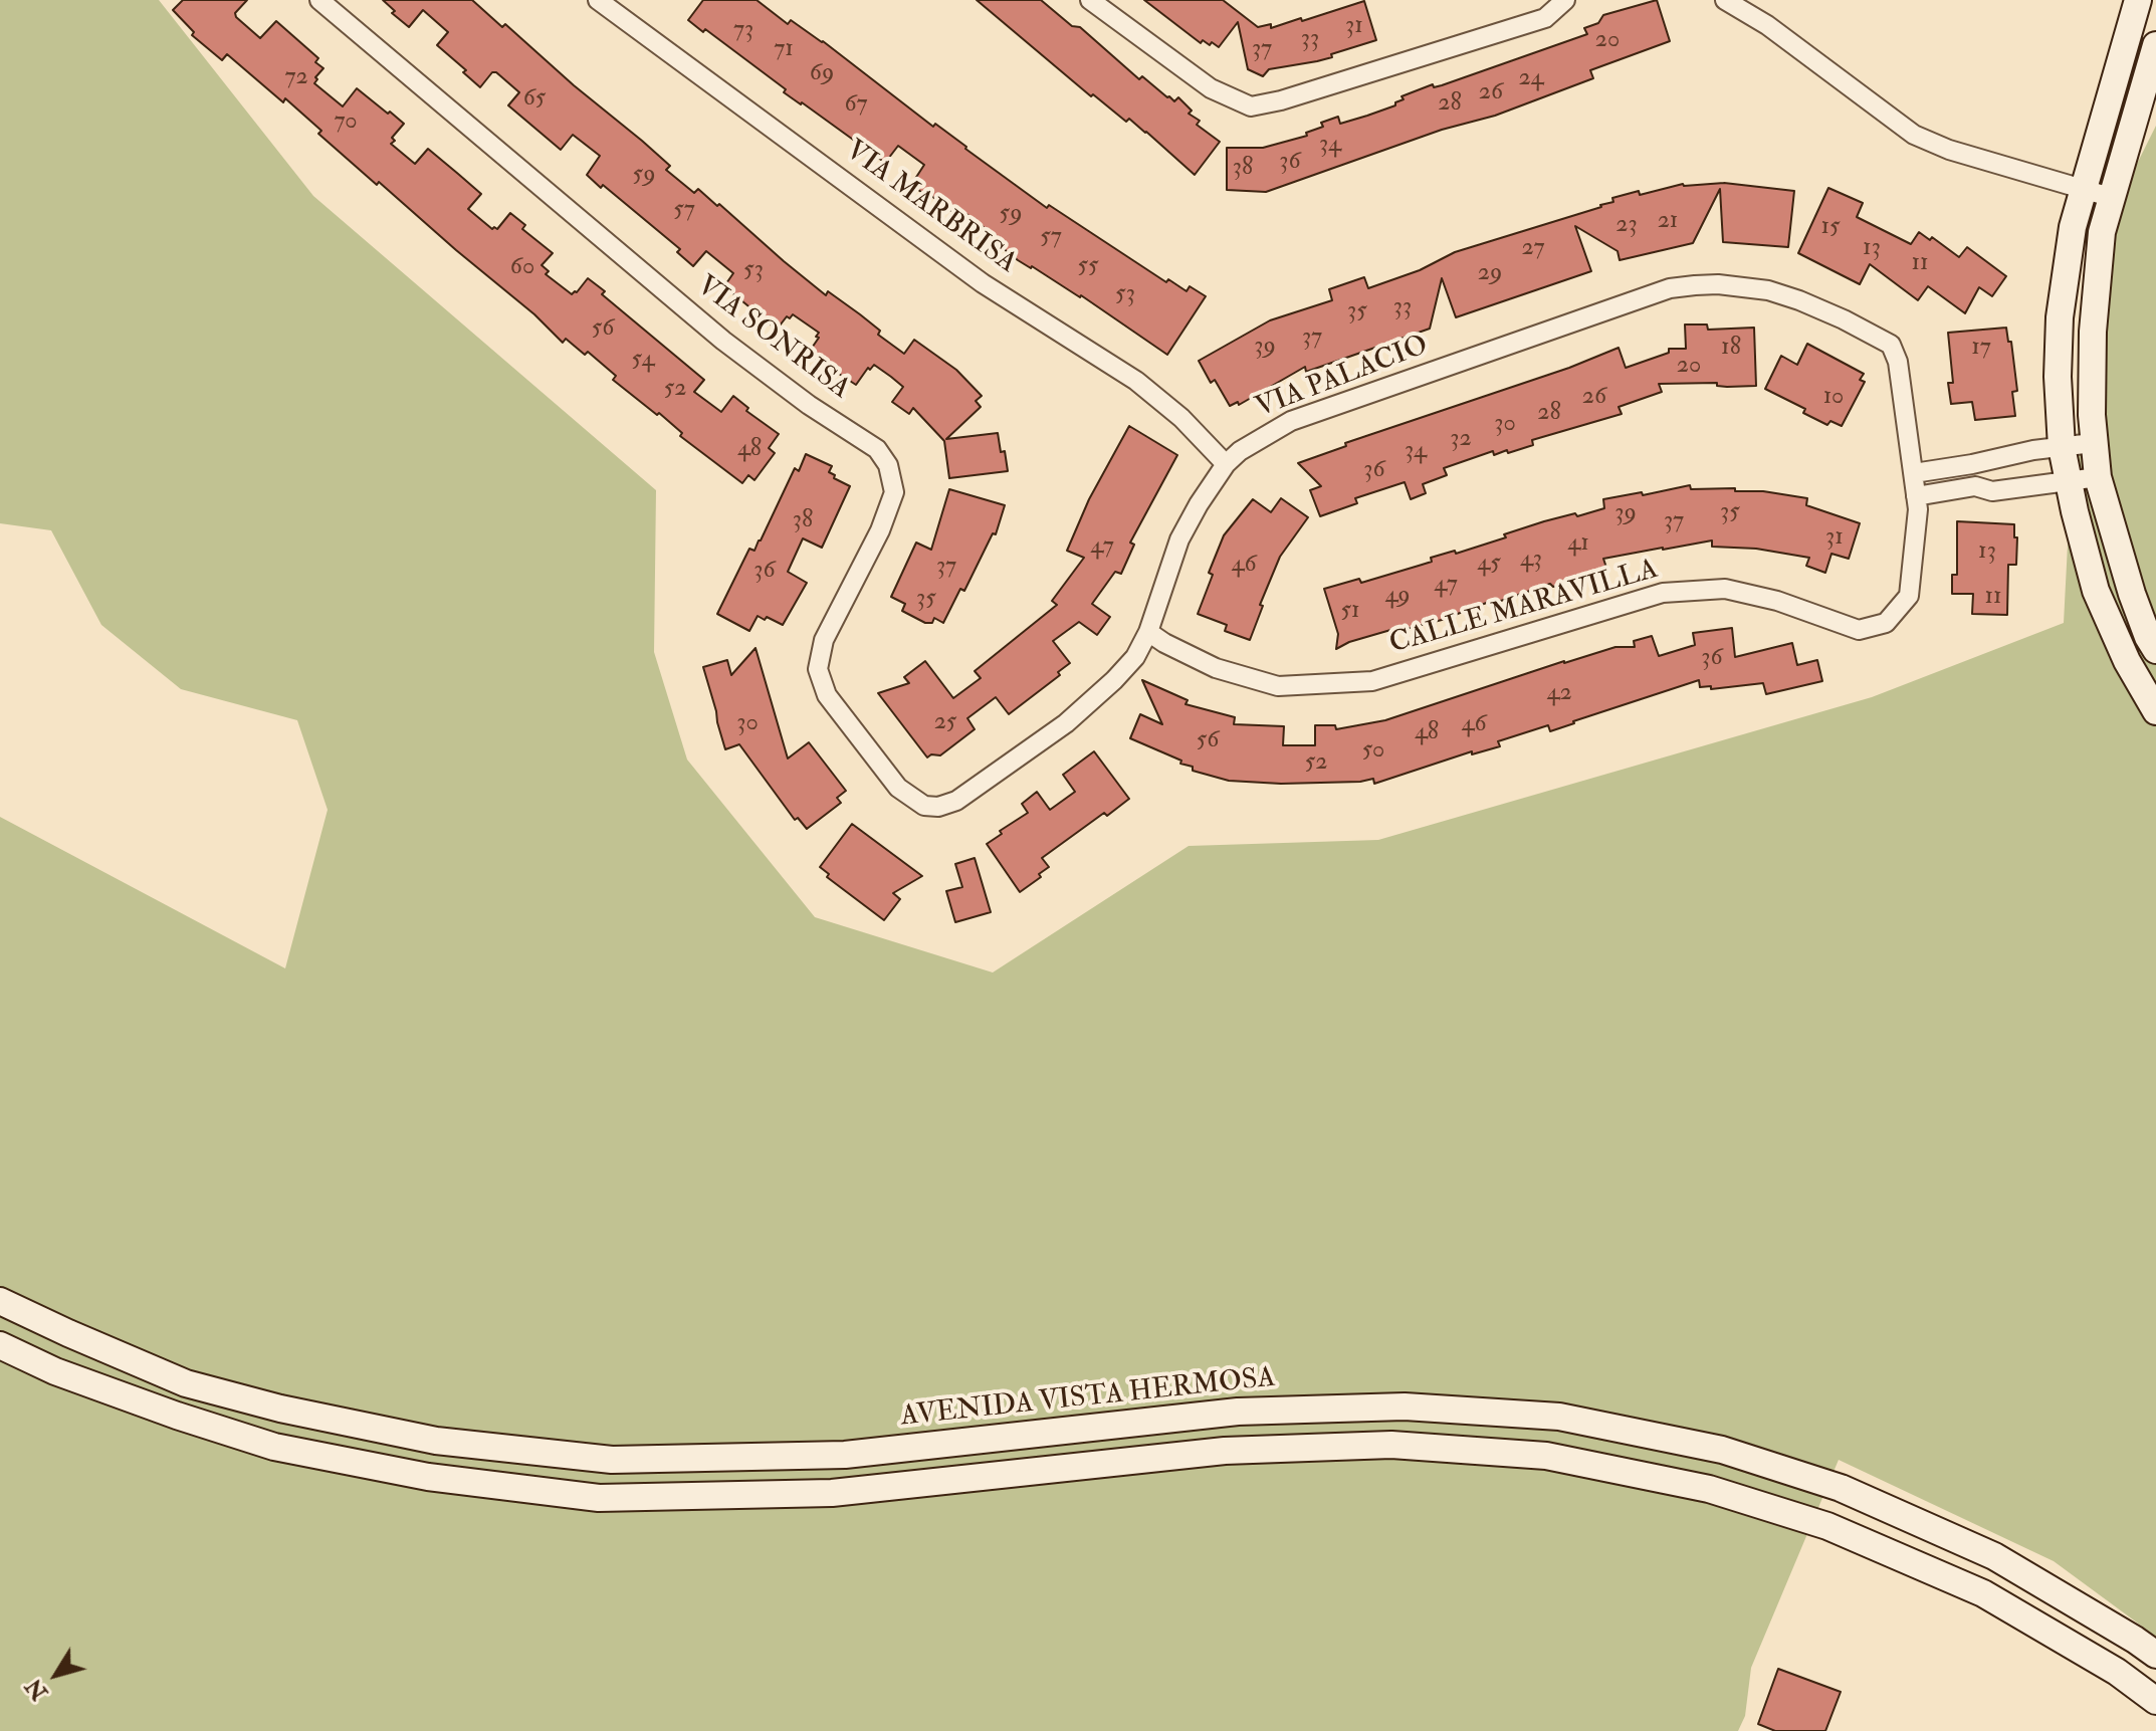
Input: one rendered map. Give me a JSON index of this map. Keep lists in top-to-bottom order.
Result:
{
  "streets": {
    "main road": ["AVENIDA VISTA HERMOSA"],
    "street": [
      "VIA MARBRISA",
      "VIA SONRISA",
      "VIA PALACIO",
      "CALLE MARAVILLA"
    ]
  },
  "crossings": [
    ["VIA MARBRISA", "VIA PALACIO"],
    ["VIA SONRISA", "VIA PALACIO"],
    ["VIA PALACIO", "CALLE MARAVILLA"]
  ],
  "house_numbers": [
    "31",
    "73",
    "33",
    "20",
    "71",
    "37",
    "69",
    "72",
    "24",
    "26",
    "65",
    "28",
    "67",
    "70",
    "34",
    "36",
    "38",
    "59",
    "57",
    "59",
    "21",
    "23",
    "15",
    "57",
    "27",
    "13",
    "11",
    "55",
    "60",
    "53",
    "29",
    "53",
    "33",
    "35",
    "56",
    "37",
    "39",
    "18",
    "17",
    "54",
    "20",
    "52",
    "26",
    "10",
    "28",
    "30",
    "32",
    "48",
    "34",
    "36",
    "35",
    "39",
    "38",
    "37",
    "31",
    "41",
    "47",
    "13",
    "43",
    "45",
    "46",
    "37",
    "36",
    "47",
    "49",
    "11",
    "35",
    "51",
    "36",
    "42",
    "25",
    "30",
    "46",
    "48",
    "56",
    "50",
    "52"
  ],
  "north": "bottom left"
}
